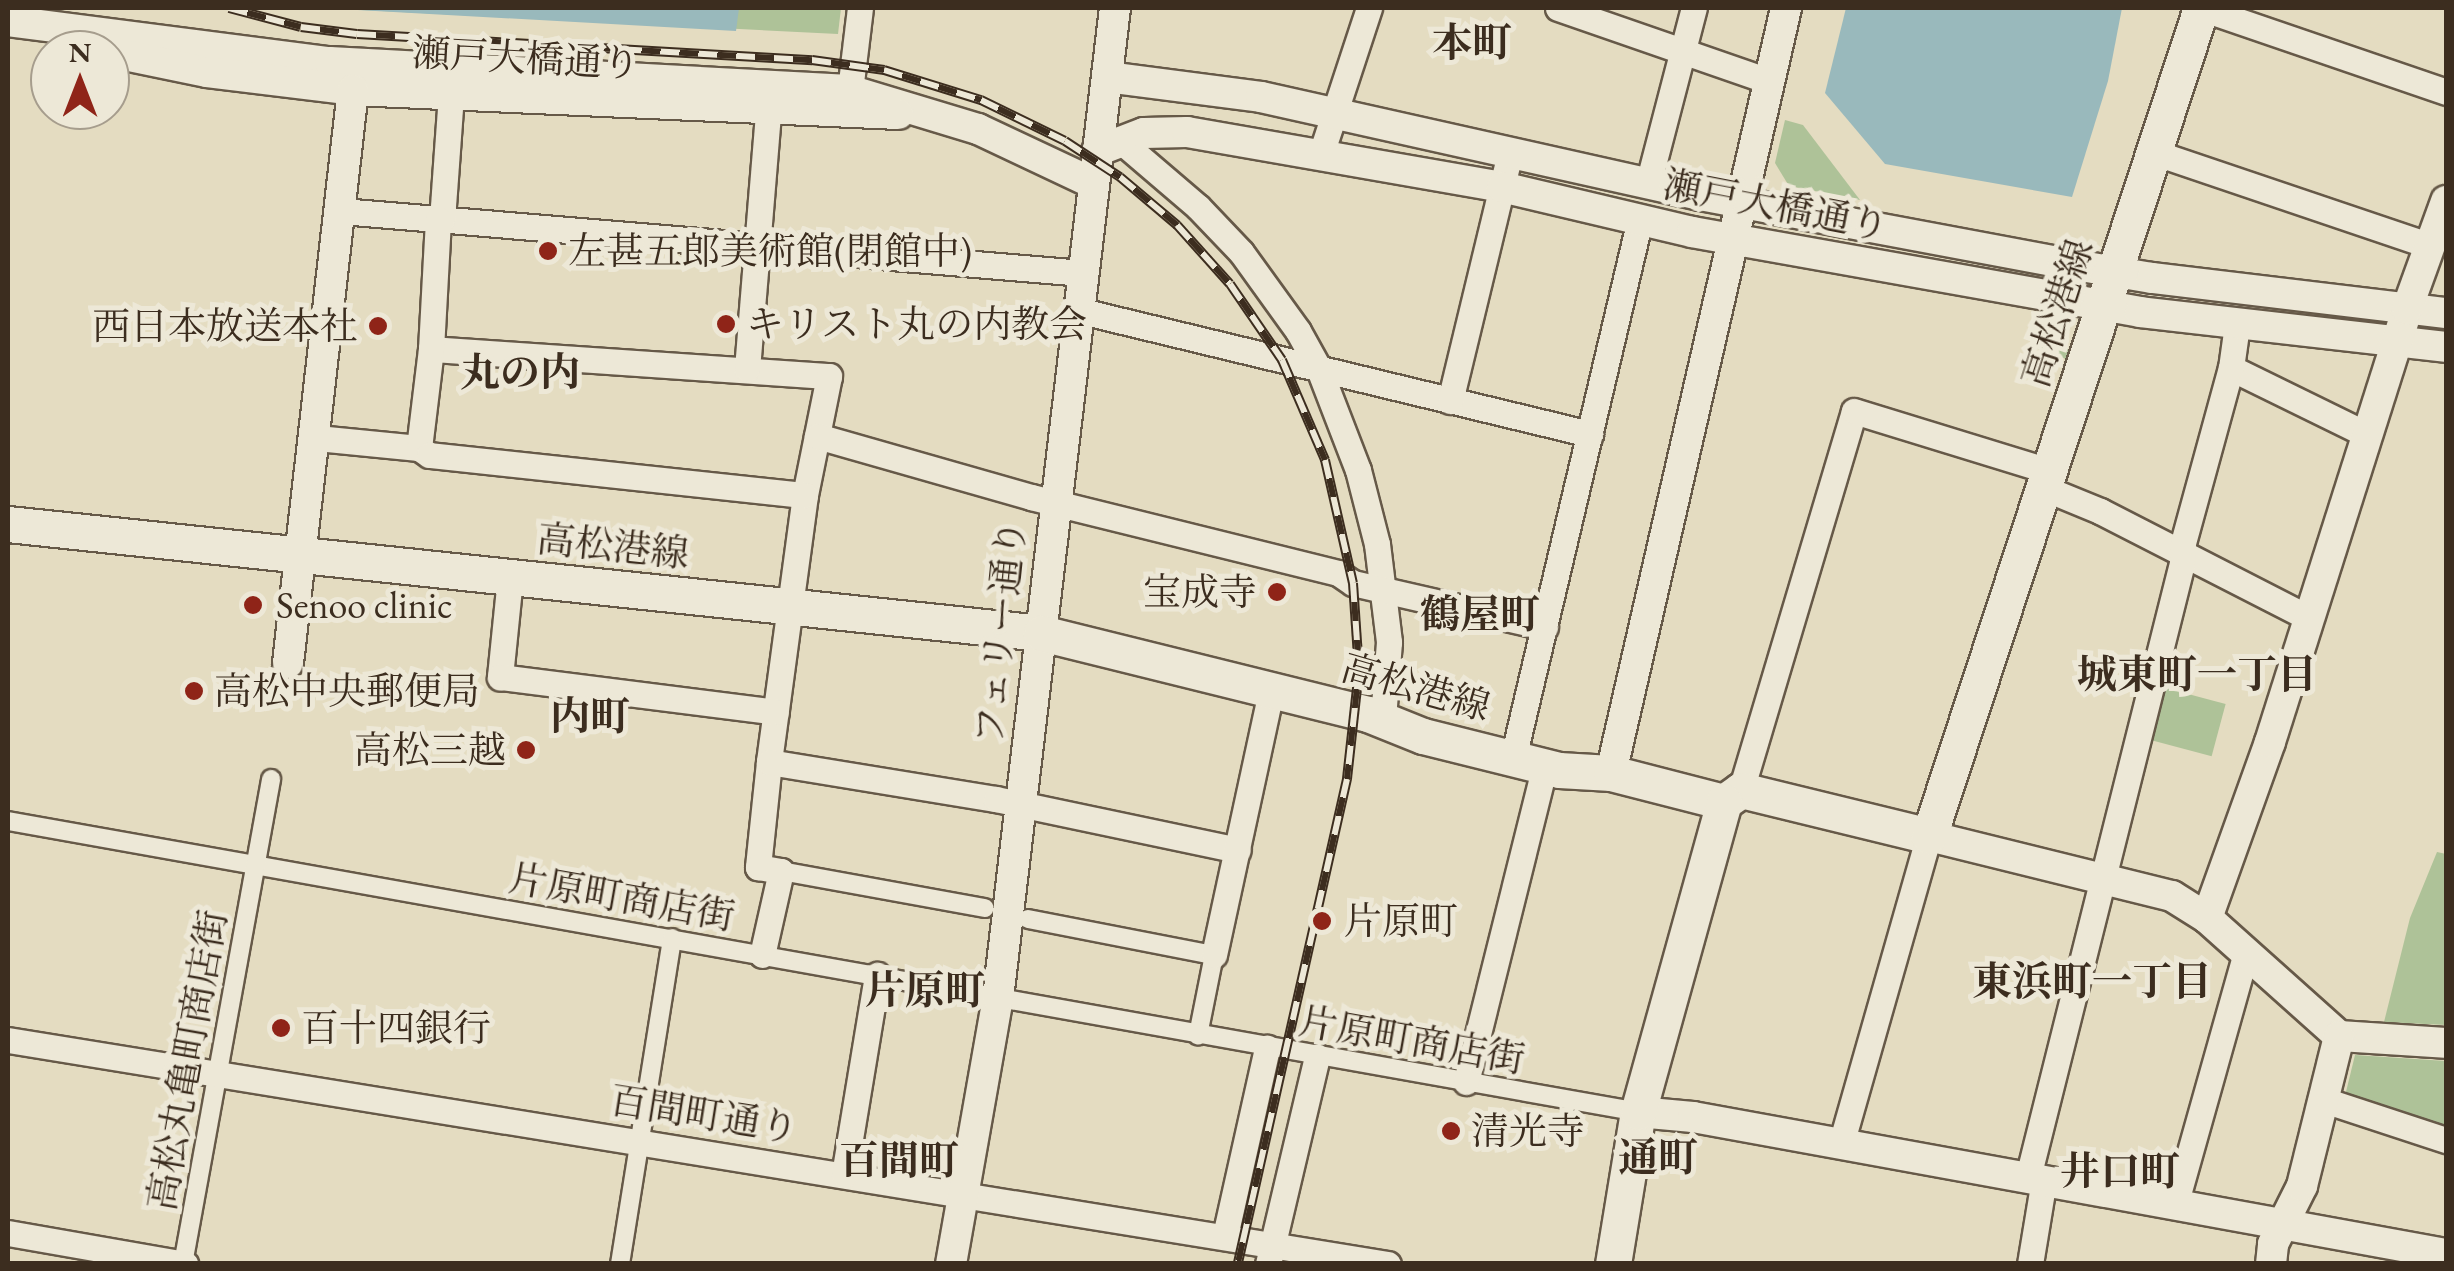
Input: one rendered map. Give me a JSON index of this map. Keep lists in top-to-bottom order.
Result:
{
  "streets": {
    "main road": ["高松港線"],
    "street": [
      "瀬戸大橋通り",
      "フェリー通り",
      "片原町商店街",
      "高松丸亀町商店街",
      "百間町通り"
    ]
  },
  "crossings": [
    ["瀬戸大橋通り", "高松港線"],
    ["瀬戸大橋通り", "フェリー通り"],
    ["高松港線", "フェリー通り"],
    ["フェリー通り", "片原町商店街"],
    ["フェリー通り", "百間町通り"],
    ["片原町商店街", "高松丸亀町商店街"],
    ["高松丸亀町商店街", "百間町通り"]
  ],
  "districts": [
    "本町",
    "丸の内",
    "鶴屋町",
    "城東町一丁目",
    "内町",
    "東浜町一丁目",
    "片原町",
    "通町",
    "百間町",
    "井口町"
  ],
  "places": [
    "左甚五郎美術館(閉館中)",
    "キリスト丸の内教会",
    "西日本放送本社",
    "宝成寺",
    "Senoo clinic",
    "高松中央郵便局",
    "高松三越",
    "片原町",
    "百十四銀行",
    "清光寺"
  ],
  "north": "top"
}
